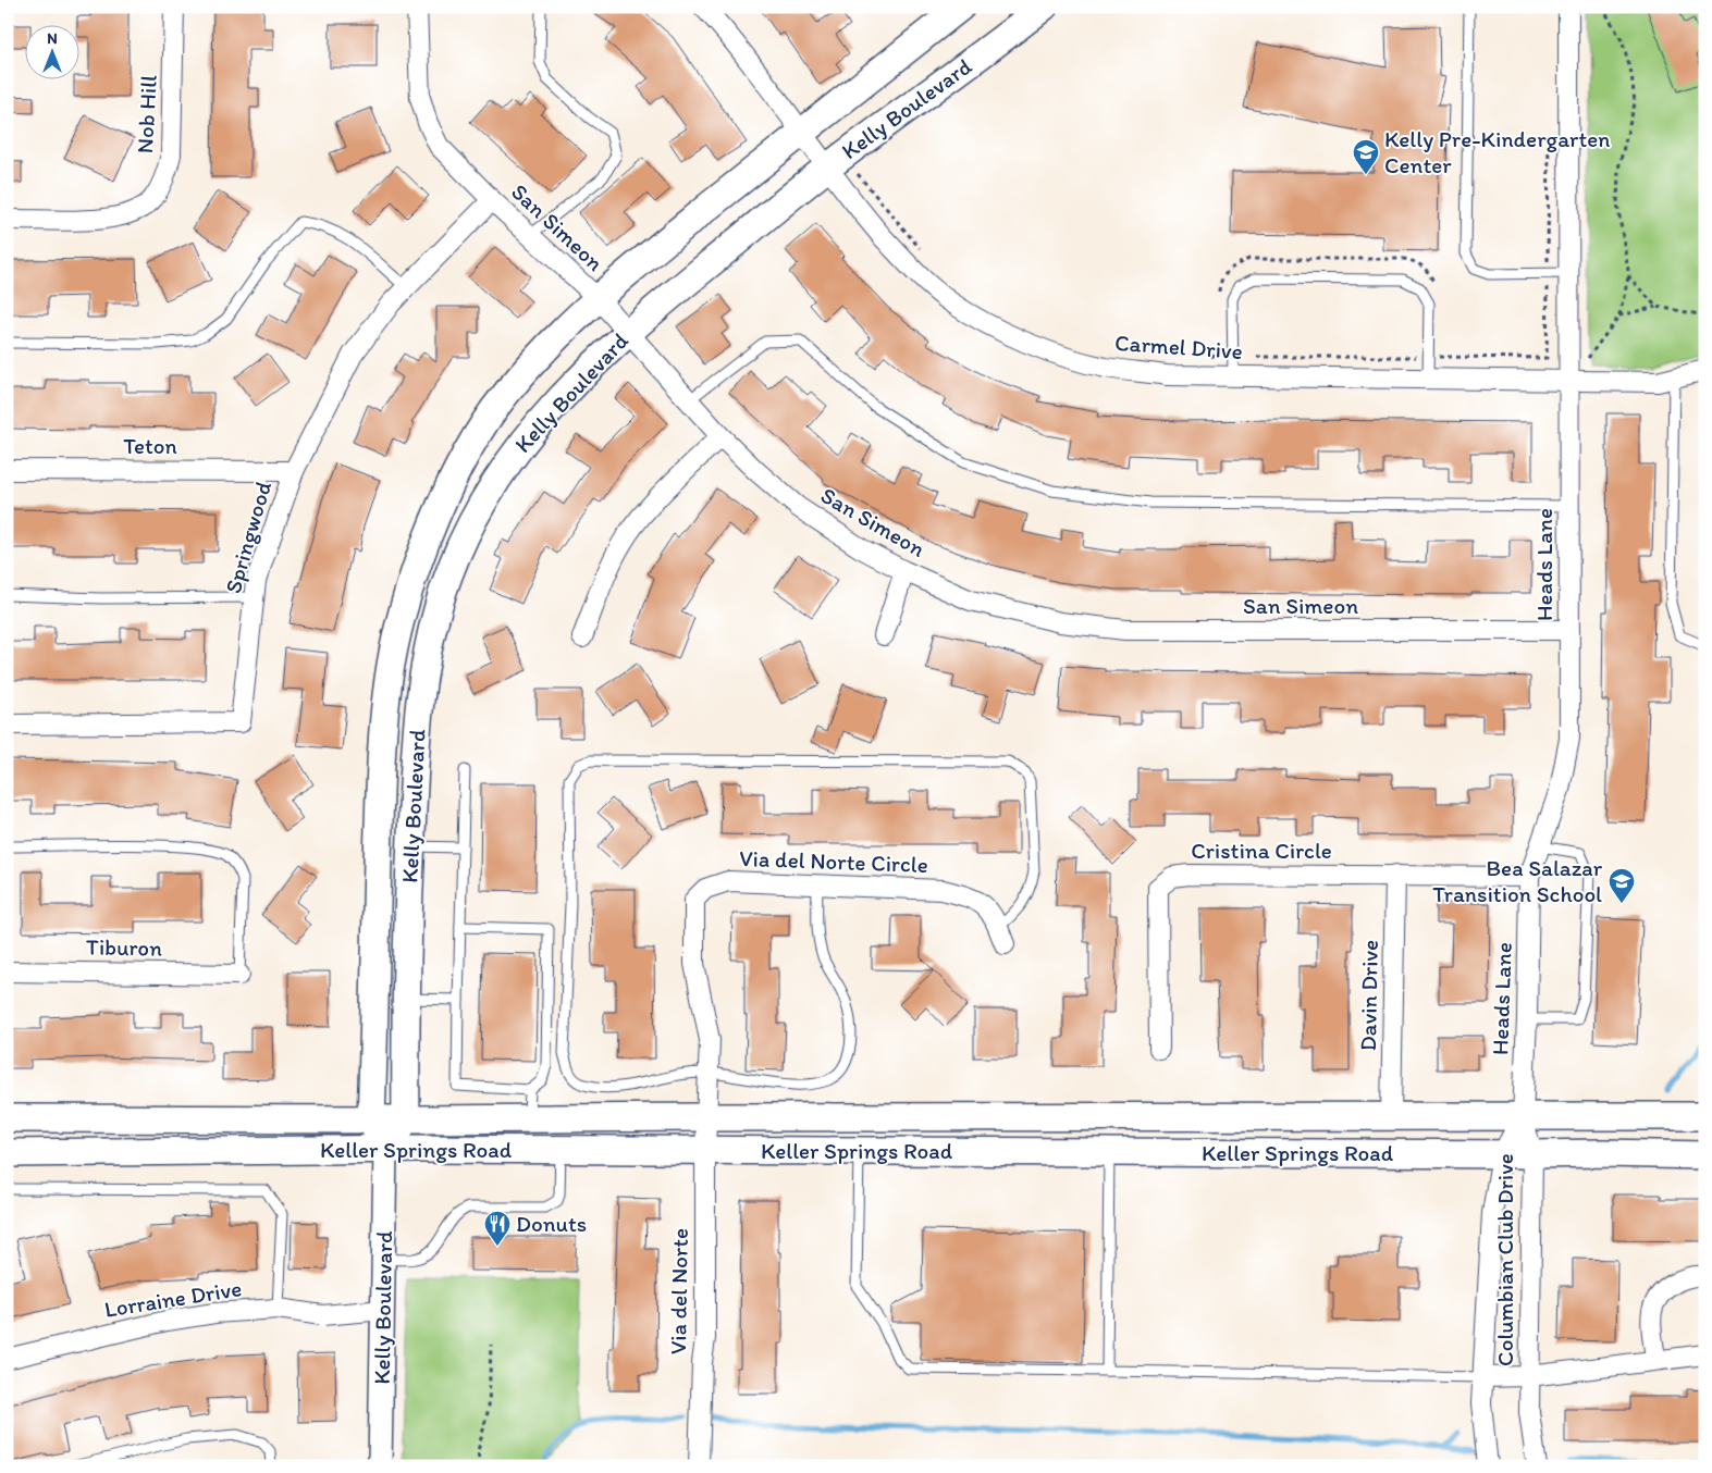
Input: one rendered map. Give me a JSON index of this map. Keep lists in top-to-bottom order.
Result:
{
  "streets": {
    "main road": ["Kelly Boulevard", "Keller Springs Road"],
    "street": [
      "Nob Hill",
      "San Simeon",
      "Carmel Drive",
      "Teton",
      "Springwood",
      "Heads Lane",
      "Cristina Circle",
      "Via del Norte Circle",
      "Tiburon",
      "Davin Drive",
      "Columbian Club Drive",
      "Via del Norte",
      "Lorraine Drive"
    ]
  },
  "crossings": [
    ["Kelly Boulevard", "San Simeon"],
    ["Kelly Boulevard", "Carmel Drive"],
    ["Kelly Boulevard", "Keller Springs Road"],
    ["Kelly Boulevard", "Lorraine Drive"],
    ["San Simeon", "Springwood"],
    ["San Simeon", "Heads Lane"],
    ["Carmel Drive", "Heads Lane"],
    ["Teton", "Springwood"],
    ["Heads Lane", "Cristina Circle"],
    ["Heads Lane", "Keller Springs Road"],
    ["Heads Lane", "Columbian Club Drive"],
    ["Cristina Circle", "Davin Drive"],
    ["Via del Norte Circle", "Keller Springs Road"],
    ["Via del Norte Circle", "Via del Norte"],
    ["Davin Drive", "Keller Springs Road"],
    ["Keller Springs Road", "Columbian Club Drive"],
    ["Keller Springs Road", "Via del Norte"]
  ],
  "places": {
    "school or university": ["Kelly Pre-Kindergarten Center", "Bea Salazar Transition School"],
    "restaurant": ["Donuts"]
  },
  "north": "top"
}
